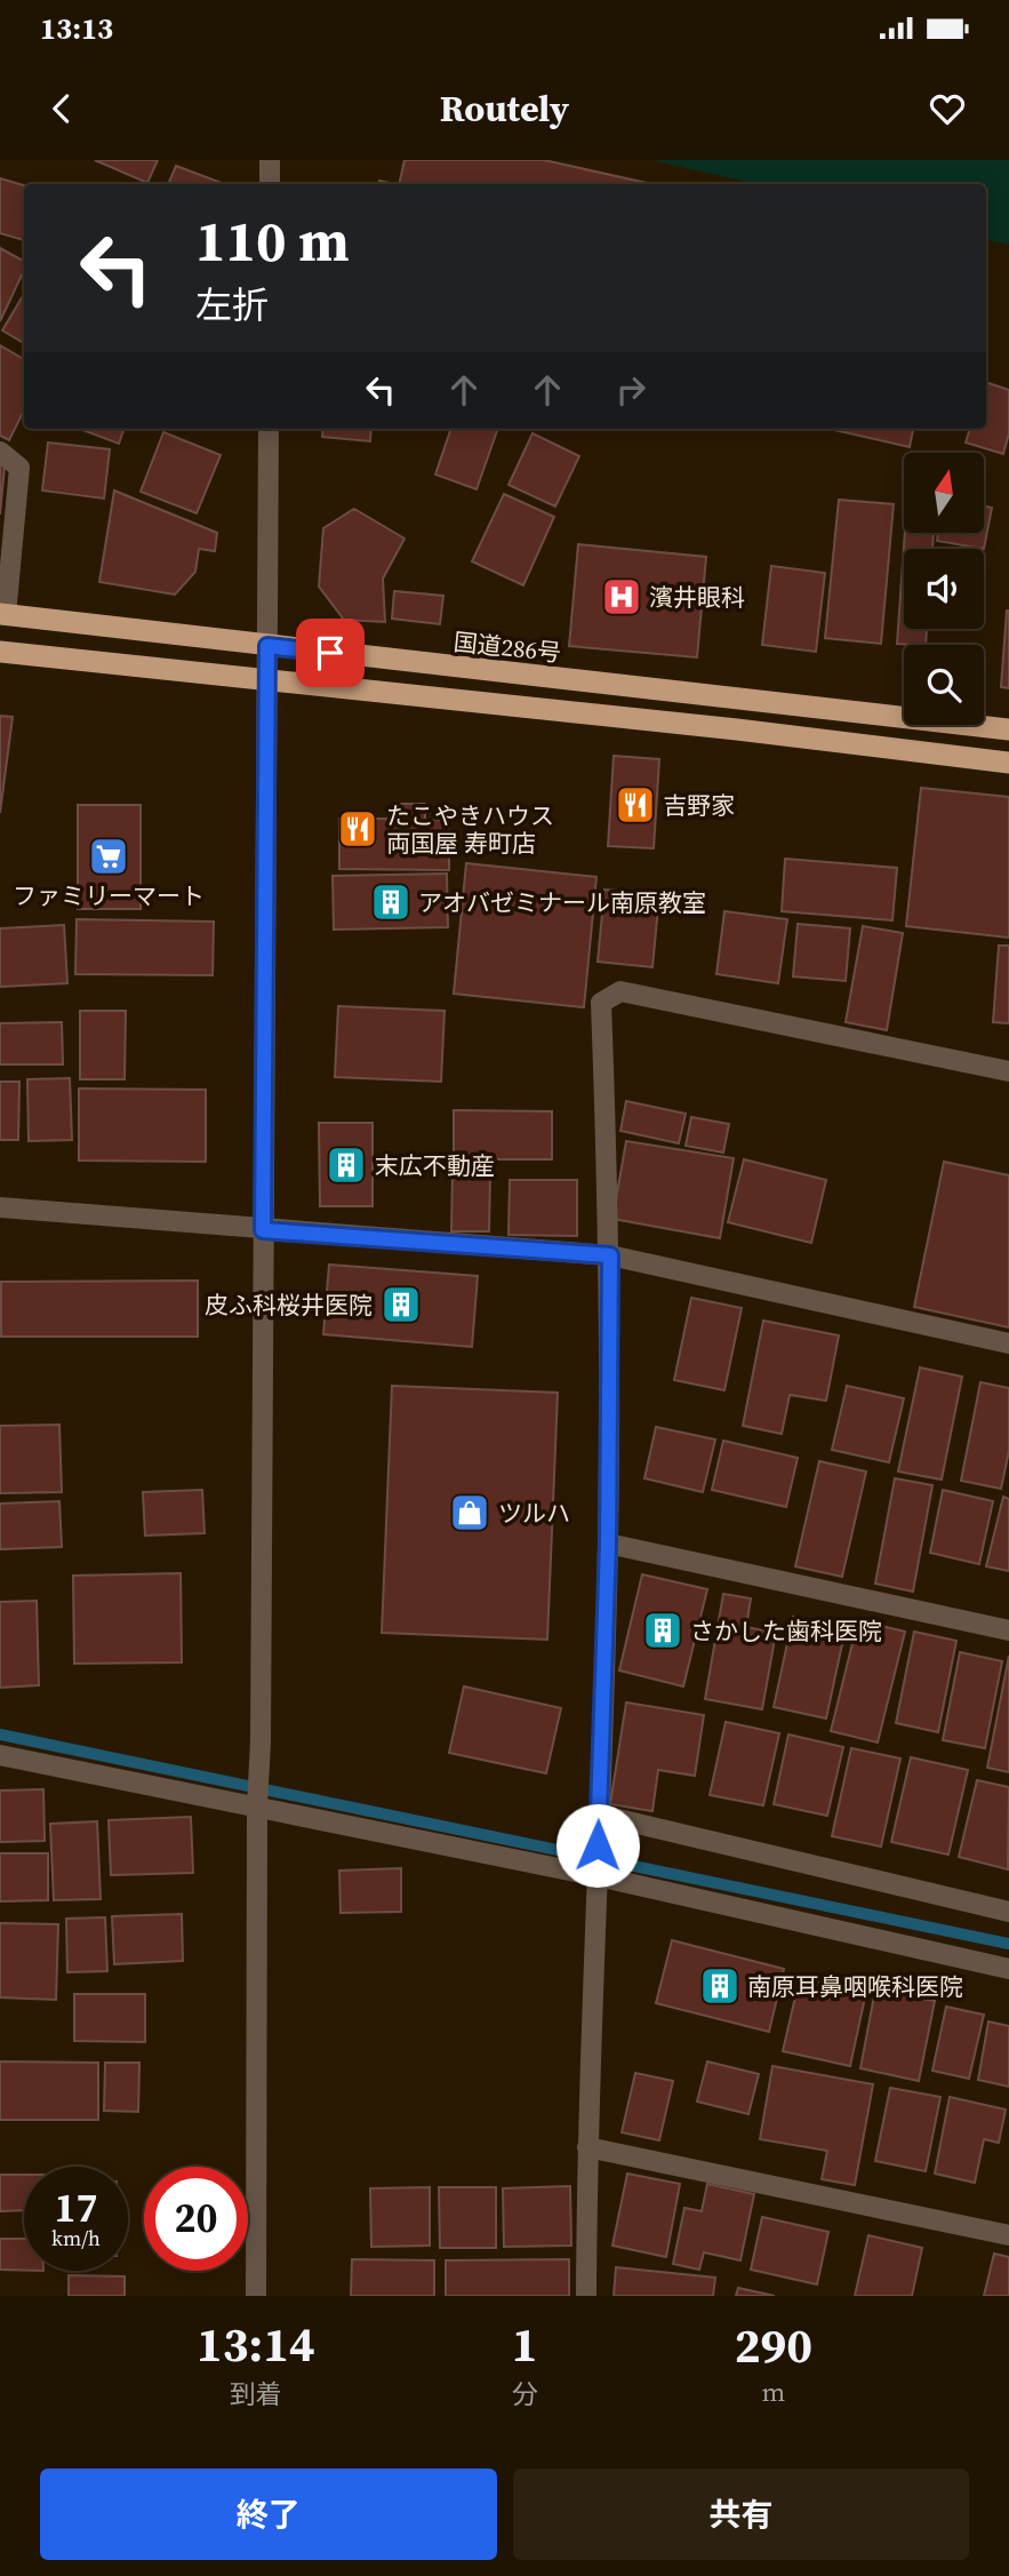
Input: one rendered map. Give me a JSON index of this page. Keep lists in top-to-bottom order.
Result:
{
  "streets": {
    "highway": ["国道286号"]
  },
  "places": {
    "hospital": ["濱井眼科"],
    "restaurant": ["吉野家", "たこやきハウス 両国屋 寿町店"],
    "supermarket": ["ファミリーマート"],
    "building": [
      "アオバゼミナール南原教室",
      "末広不動産",
      "皮ふ科桜井医院",
      "さかした歯科医院",
      "南原耳鼻咽喉科医院"
    ],
    "shop": ["ツルハ"]
  },
  "north": "top",
  "page": {
    "status": "13:13",
    "header": "Routely",
    "turn": ["110 m", "左折"],
    "speed": "17 km/h",
    "limit": "20",
    "eta": [
      "13:14",
      "到着",
      "1",
      "分",
      "290",
      "m"
    ],
    "buttons": ["終了", "共有"]
  }
}
